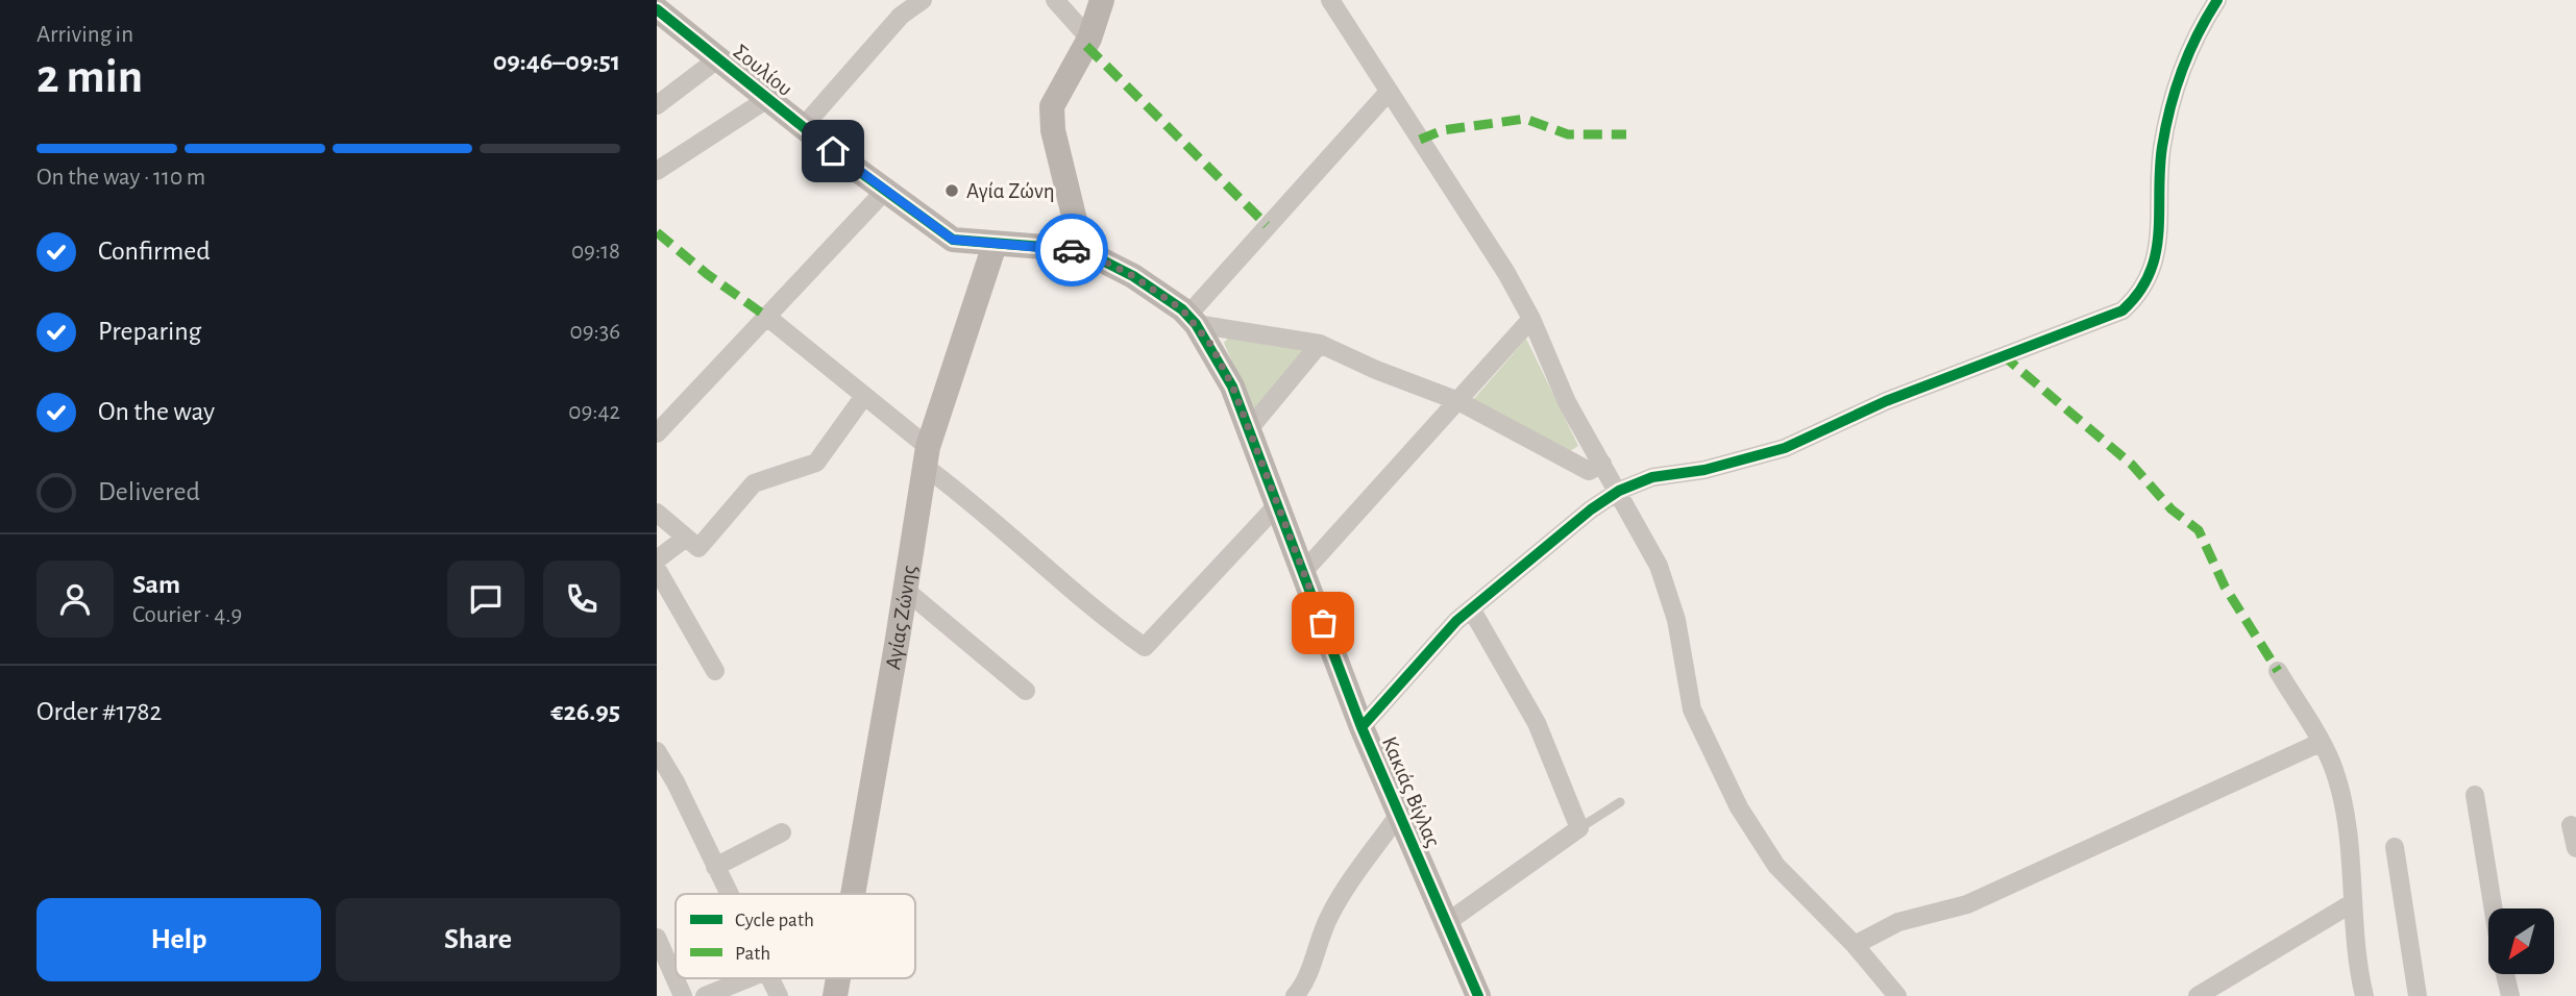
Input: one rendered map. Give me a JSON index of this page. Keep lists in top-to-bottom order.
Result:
{
  "streets": {
    "street": ["Σουλίου", "Αγίας Ζώνης", "Κακιάς Βίγλας"]
  },
  "crossings": [
    ["Σουλίου", "Αγίας Ζώνης"],
    ["Σουλίου", "Κακιάς Βίγλας"]
  ],
  "places": ["Αγία Ζώνη"],
  "legend": ["Cycle path", "Path"],
  "north": "bottom left",
  "page": {
    "heading": ["2 min", "Arriving in", "09:46–09:51"],
    "panel": [
      "Sam",
      "Courier · 4.9",
      "Order #1782",
      "€26.95"
    ],
    "bar": "On the way · 110 m",
    "list": [
      ["Confirmed", "09:18"],
      ["Preparing", "09:36"],
      ["On the way", "09:42"],
      "Delivered"
    ],
    "buttons": ["Help", "Share"]
  }
}
